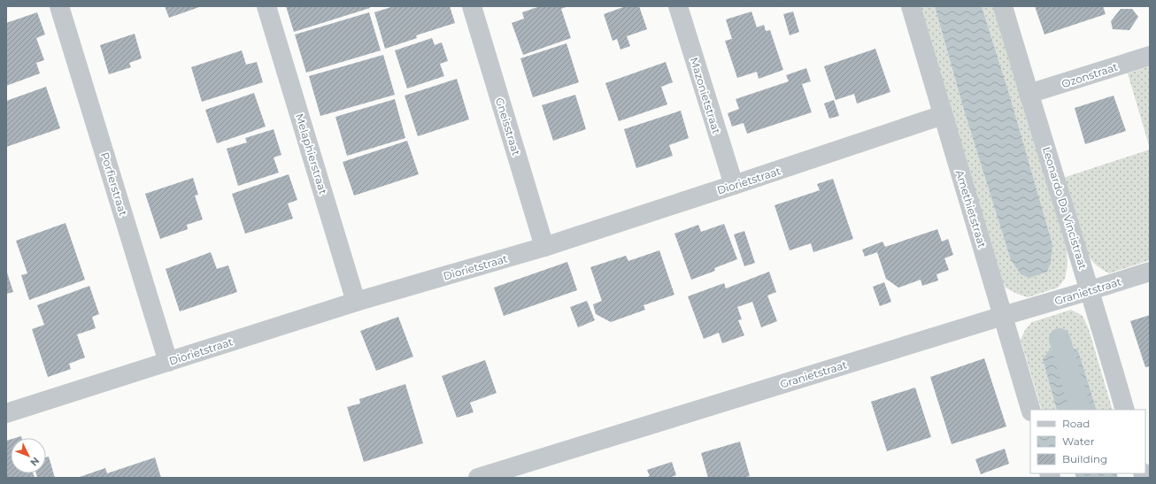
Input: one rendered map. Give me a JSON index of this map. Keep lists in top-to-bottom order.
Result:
{
  "streets": {
    "street": [
      "Ozonstraat",
      "Mazonietstraat",
      "Gneisstraat",
      "Melaphierstraat",
      "Diorietstraat",
      "Porfierstraat",
      "Leonardo Da Vincistraat",
      "Amethietstraat",
      "Granietstraat"
    ]
  },
  "crossings": [
    ["Ozonstraat", "Leonardo Da Vincistraat"],
    ["Mazonietstraat", "Diorietstraat"],
    ["Gneisstraat", "Diorietstraat"],
    ["Melaphierstraat", "Diorietstraat"],
    ["Diorietstraat", "Porfierstraat"],
    ["Diorietstraat", "Amethietstraat"],
    ["Leonardo Da Vincistraat", "Granietstraat"],
    ["Amethietstraat", "Granietstraat"]
  ],
  "legend": ["Road", "Water", "Building"],
  "north": "bottom right"
}
